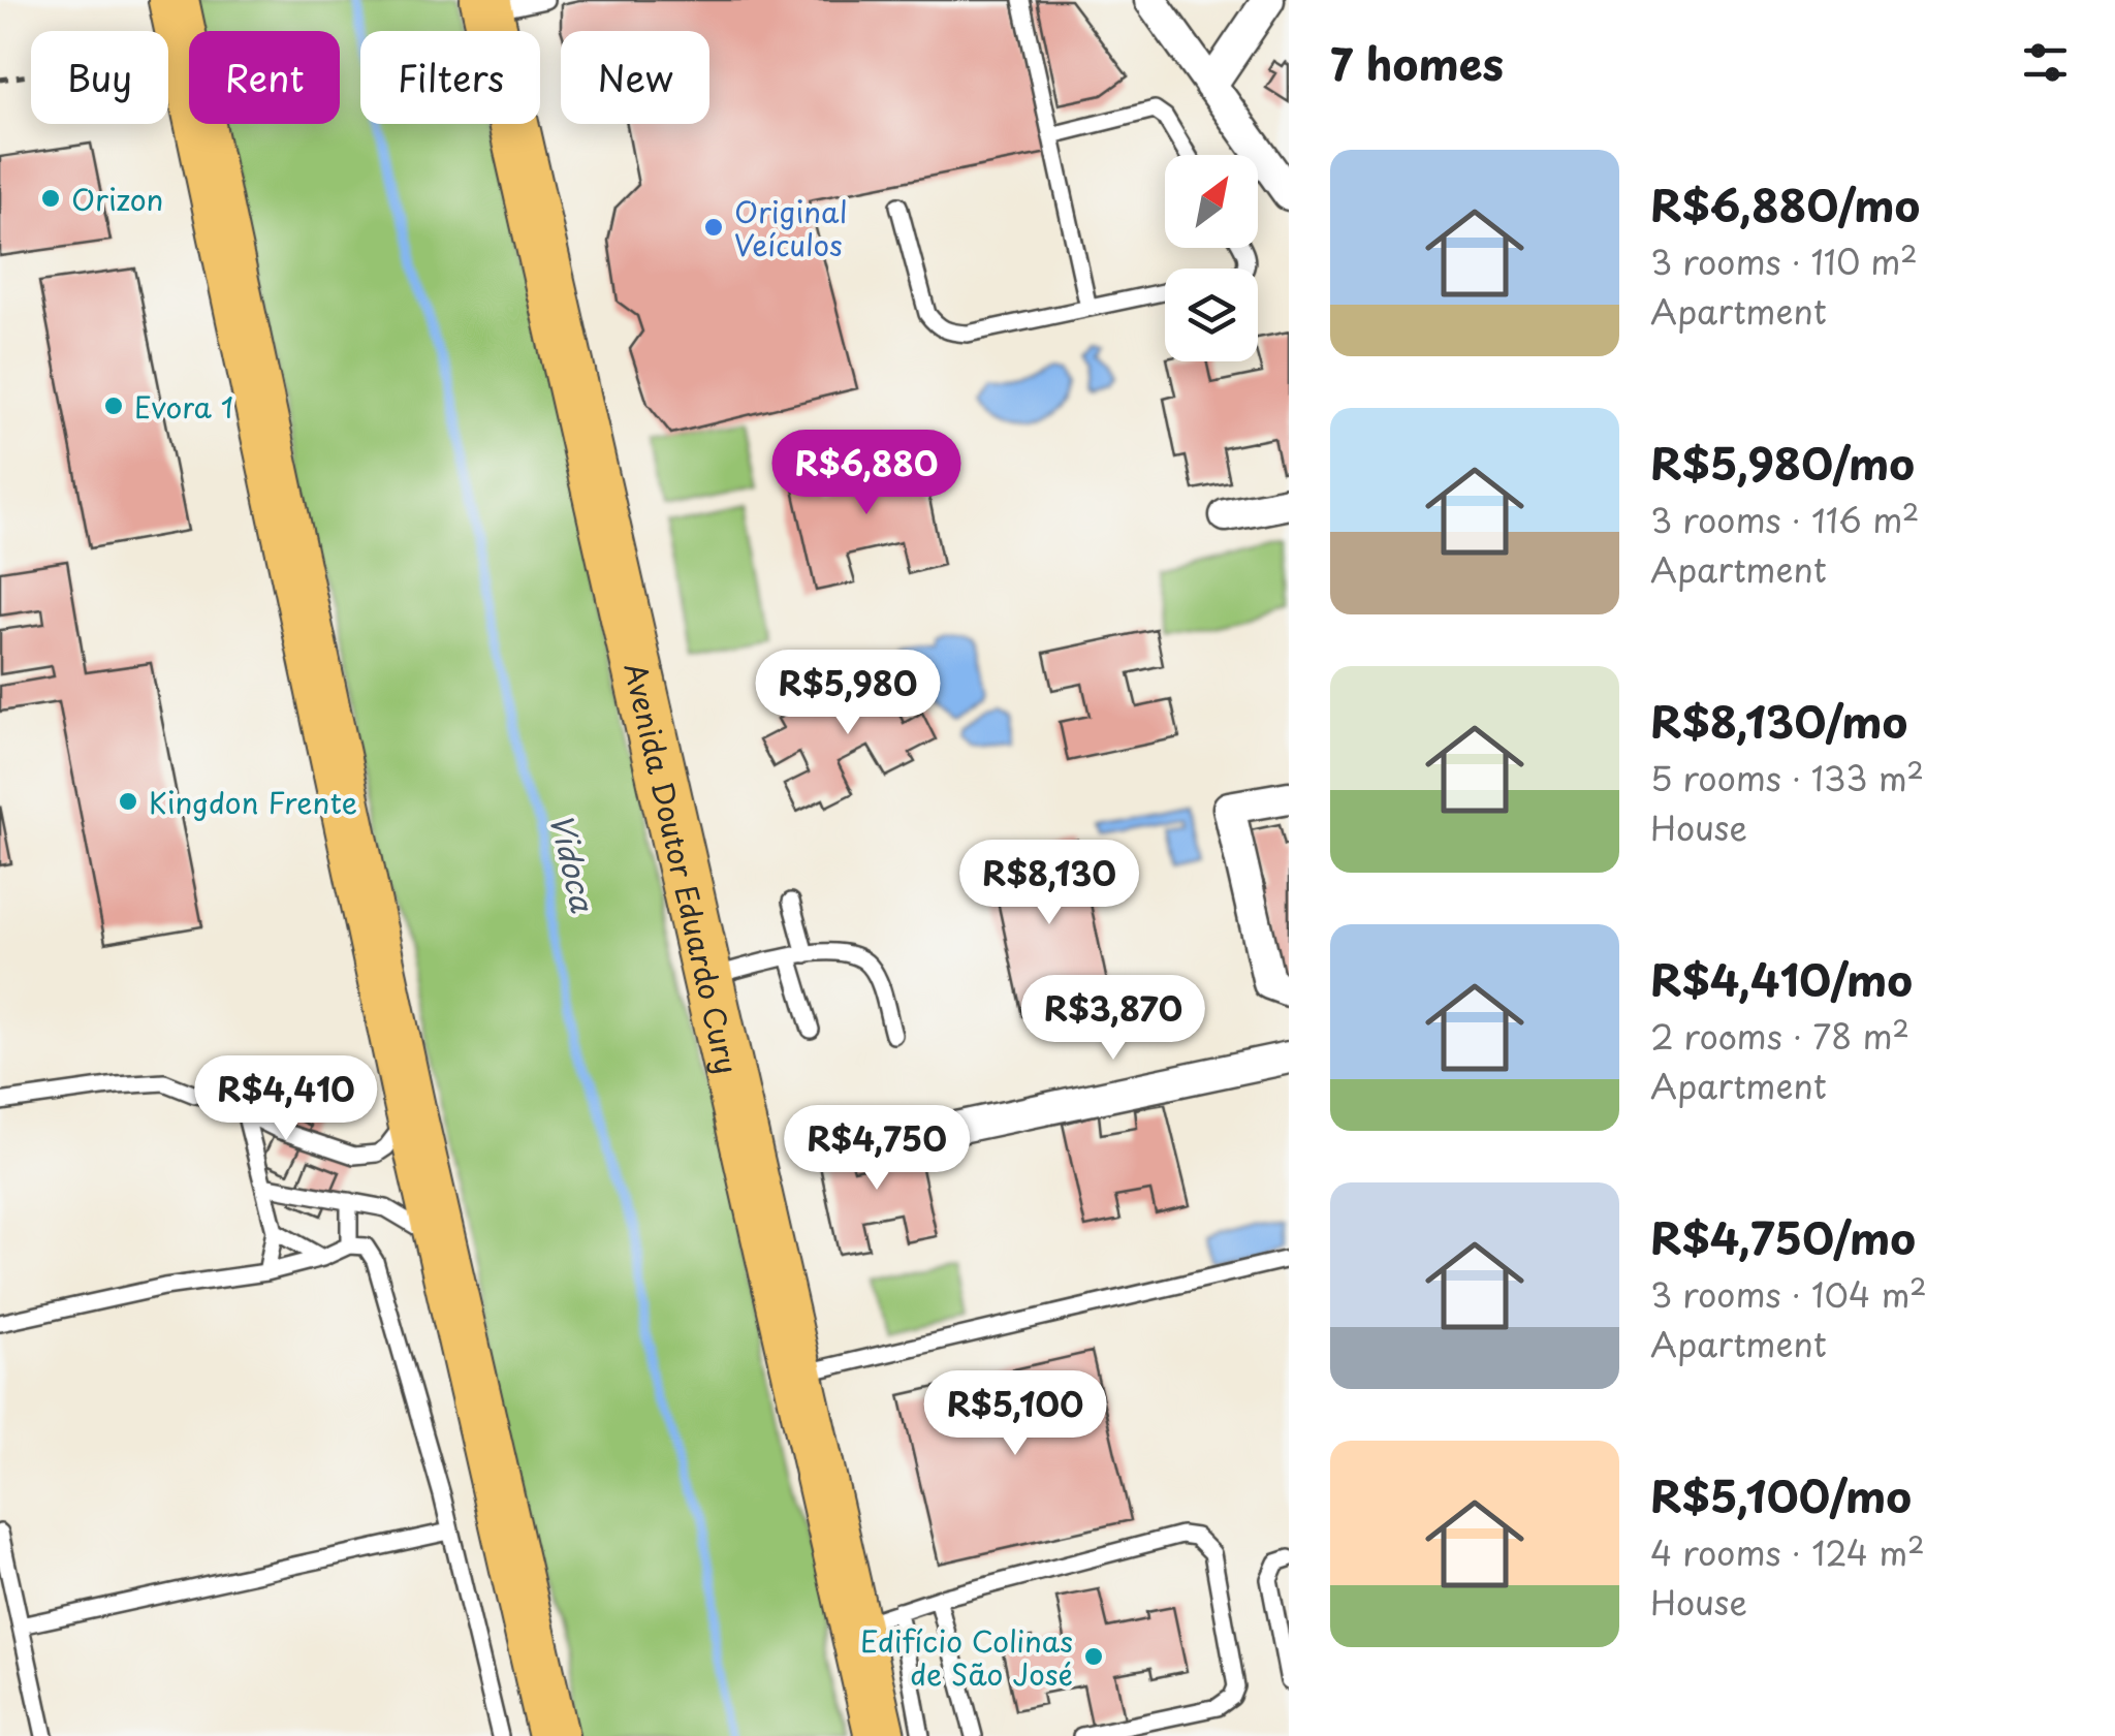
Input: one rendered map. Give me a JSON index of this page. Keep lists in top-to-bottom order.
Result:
{
  "streets": {
    "main road": ["Avenida Doutor Eduardo Cury"]
  },
  "water": ["Vidoca"],
  "places": [
    "Orizon",
    "Original Veículos",
    "Evora 1",
    "Kingdon Frente",
    "Edifício Colinas de São José"
  ],
  "north": "top right",
  "page": {
    "heading": "7 homes",
    "chip": [
      "Buy",
      "Rent",
      "Filters",
      "New"
    ],
    "list": [
      {
        "name": "R$6,880/mo",
        "note": "3 rooms · 110 m² · Apartment"
      },
      {
        "name": "R$5,980/mo",
        "note": "3 rooms · 116 m² · Apartment"
      },
      {
        "name": "R$8,130/mo",
        "note": "5 rooms · 133 m² · House"
      },
      {
        "name": "R$4,410/mo",
        "note": "2 rooms · 78 m² · Apartment"
      },
      {
        "name": "R$4,750/mo",
        "note": "3 rooms · 104 m² · Apartment"
      },
      {
        "name": "R$5,100/mo",
        "note": "4 rooms · 124 m² · House"
      }
    ],
    "price": [
      "R$6,880",
      "R$5,980",
      "R$8,130",
      "R$3,870",
      "R$4,410",
      "R$4,750",
      "R$5,100"
    ]
  }
}
